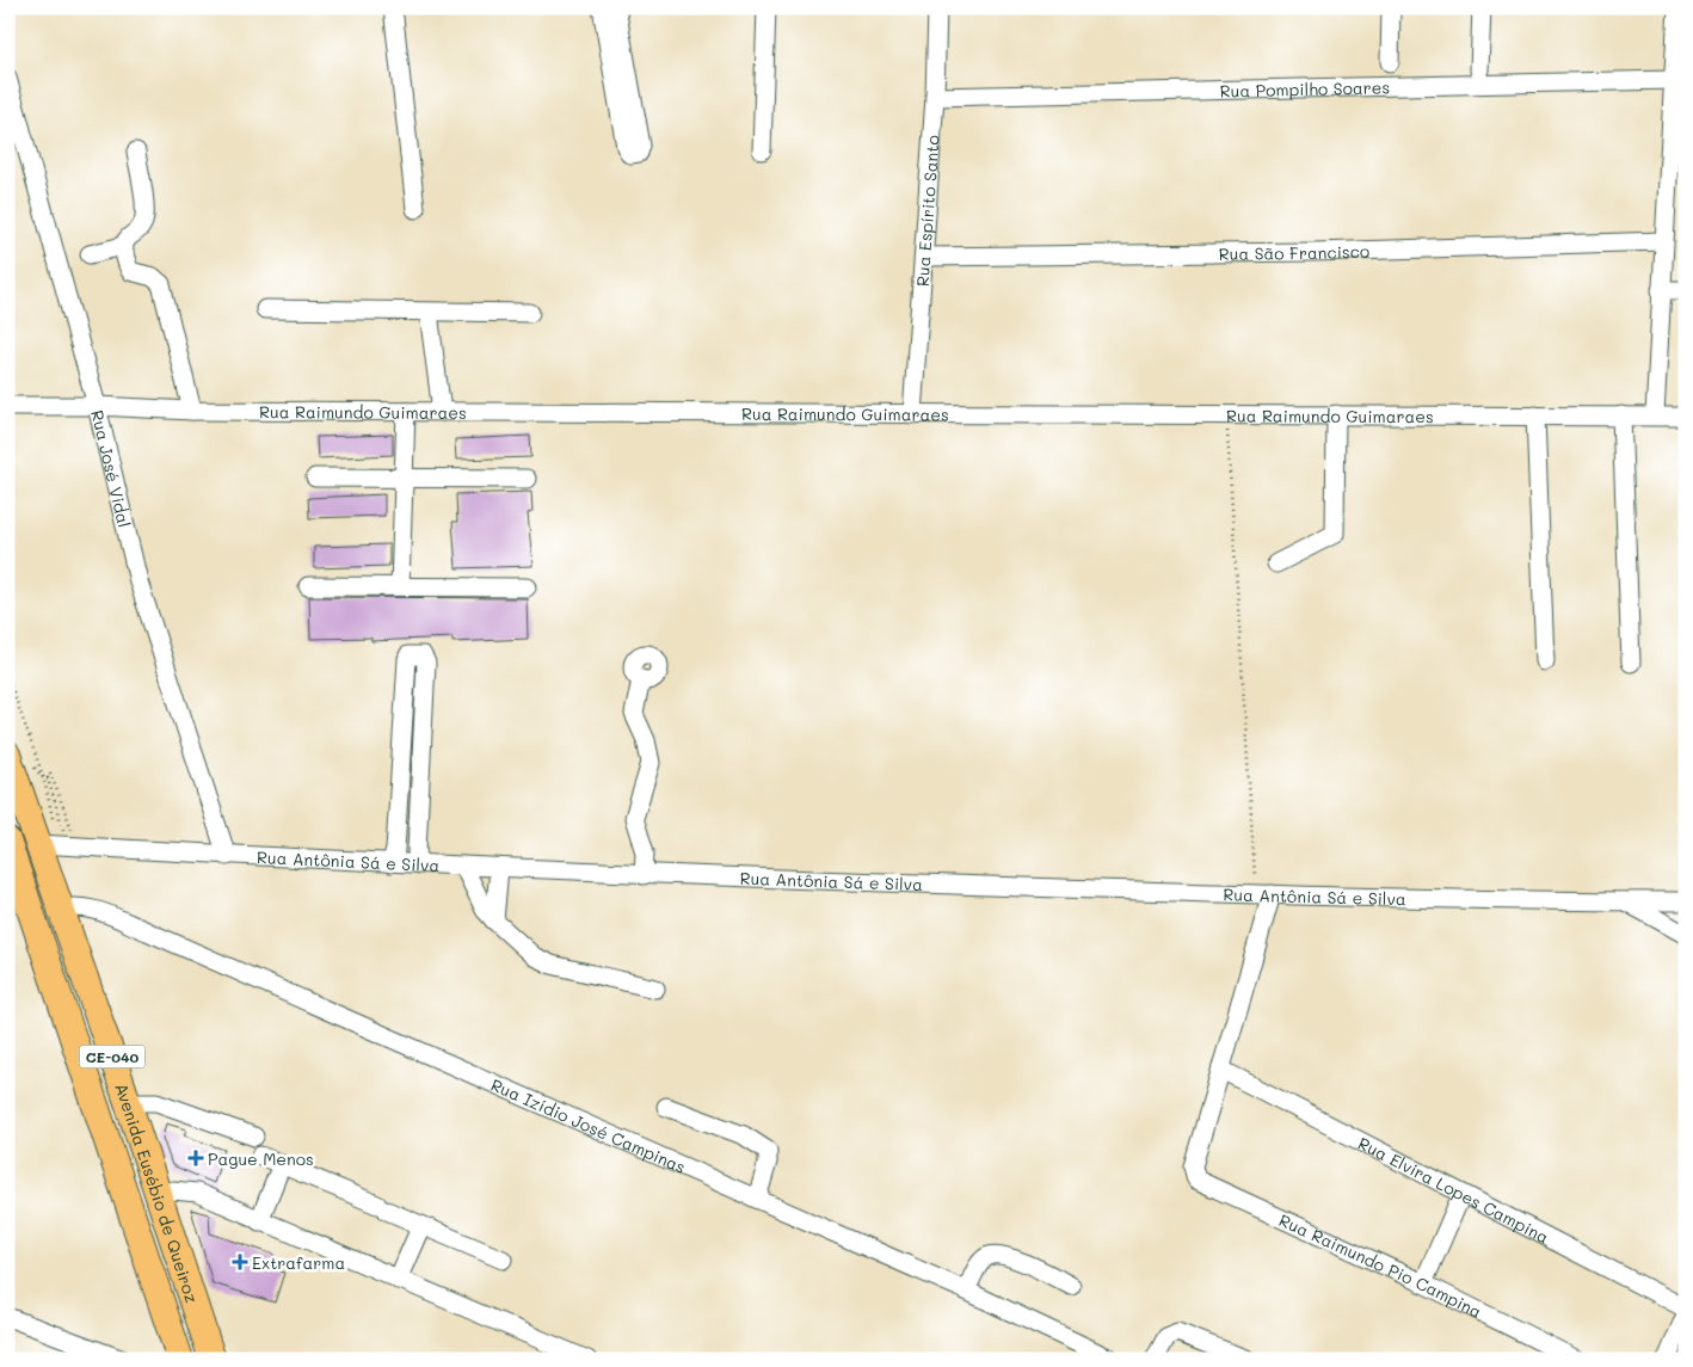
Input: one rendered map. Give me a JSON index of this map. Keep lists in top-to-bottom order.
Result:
{
  "streets": {
    "highway": ["CE-040", "Avenida Eusébio de Queiroz"],
    "street": [
      "Rua Pompilho Soares",
      "Rua Espírito Santo",
      "Rua São Francisco",
      "Rua Raimundo Guimaraes",
      "Rua José Vidal",
      "Rua Antônia Sá e Silva",
      "Rua Izídio José Campinas",
      "Rua Elvira Lopes Campina",
      "Rua Raimundo Pio Campina"
    ]
  },
  "crossings": [
    ["Rua Pompilho Soares", "Rua Espírito Santo"],
    ["Rua Espírito Santo", "Rua São Francisco"],
    ["Rua Espírito Santo", "Rua Raimundo Guimaraes"],
    ["Rua Raimundo Guimaraes", "Rua José Vidal"],
    ["Rua José Vidal", "Rua Antônia Sá e Silva"],
    ["Rua Antônia Sá e Silva", "Avenida Eusébio de Queiroz"],
    ["Rua Izídio José Campinas", "Avenida Eusébio de Queiroz"],
    ["Rua Elvira Lopes Campina", "Rua Raimundo Pio Campina"]
  ],
  "places": {
    "health": ["Pague Menos", "Extrafarma"]
  }
}
